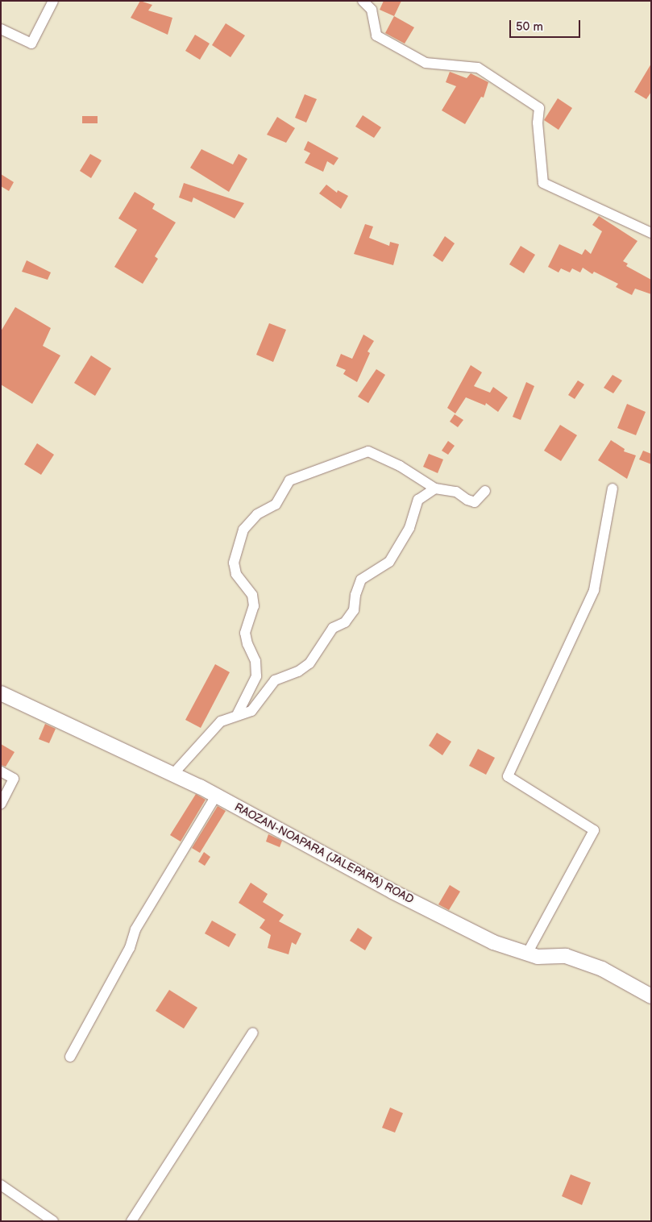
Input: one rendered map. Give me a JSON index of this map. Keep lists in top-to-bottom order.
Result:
{
  "streets": {
    "main road": ["RAOZAN-NOAPARA (JALEPARA) ROAD"]
  },
  "scale_bar": "50 m"
}
